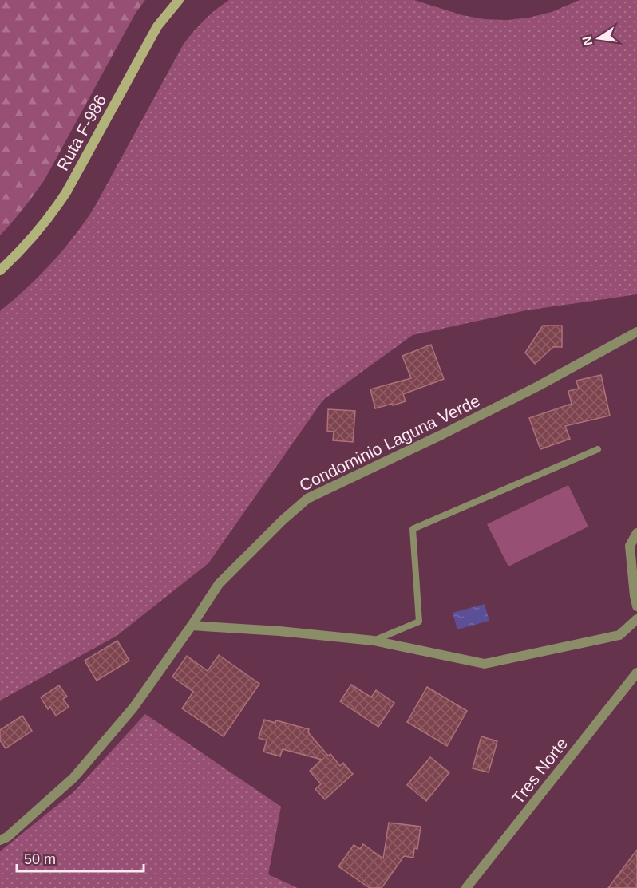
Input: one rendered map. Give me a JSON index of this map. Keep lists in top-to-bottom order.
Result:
{
  "streets": {
    "main road": ["Ruta F-986"],
    "street": ["Condominio Laguna Verde", "Tres Norte"]
  },
  "scale_bar": "50 m",
  "north": "left"
}
